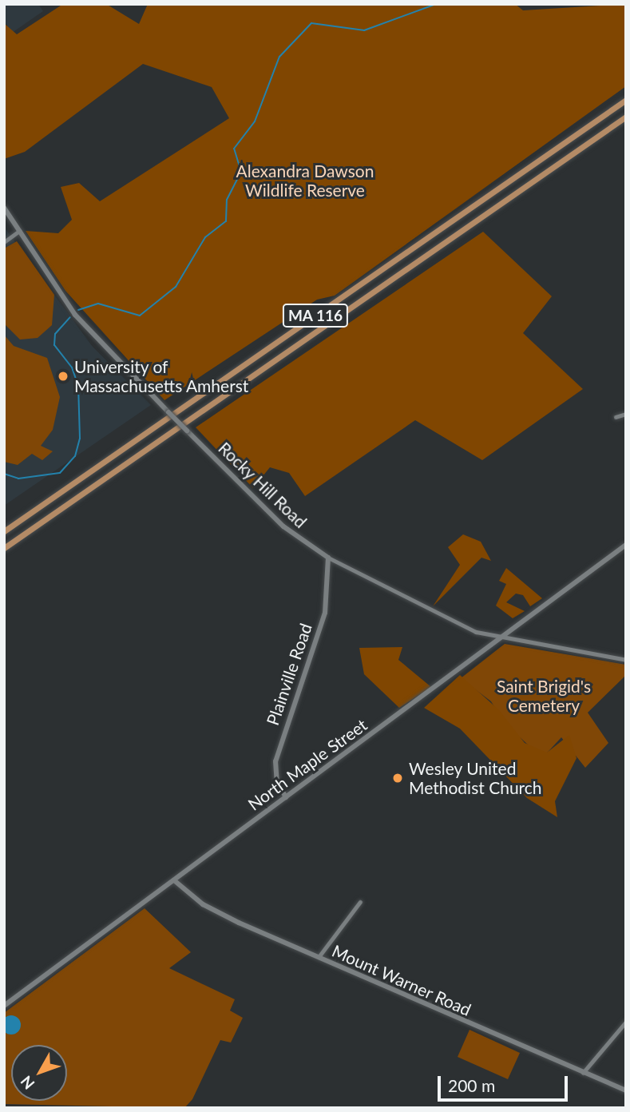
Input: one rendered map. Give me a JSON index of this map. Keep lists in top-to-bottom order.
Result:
{
  "streets": {
    "main road": [
      "MA 116",
      "Rocky Hill Road",
      "Plainville Road",
      "North Maple Street",
      "Mount Warner Road"
    ]
  },
  "crossings": [
    ["Rocky Hill Road", "Plainville Road"],
    ["Rocky Hill Road", "North Maple Street"],
    ["Plainville Road", "North Maple Street"],
    ["North Maple Street", "Mount Warner Road"]
  ],
  "parks": ["Alexandra Dawson Wildlife Reserve", "Saint Brigid's Cemetery"],
  "places": ["University of Massachusetts Amherst", "Wesley United Methodist Church"],
  "scale_bar": "200 m",
  "north": "bottom left"
}
